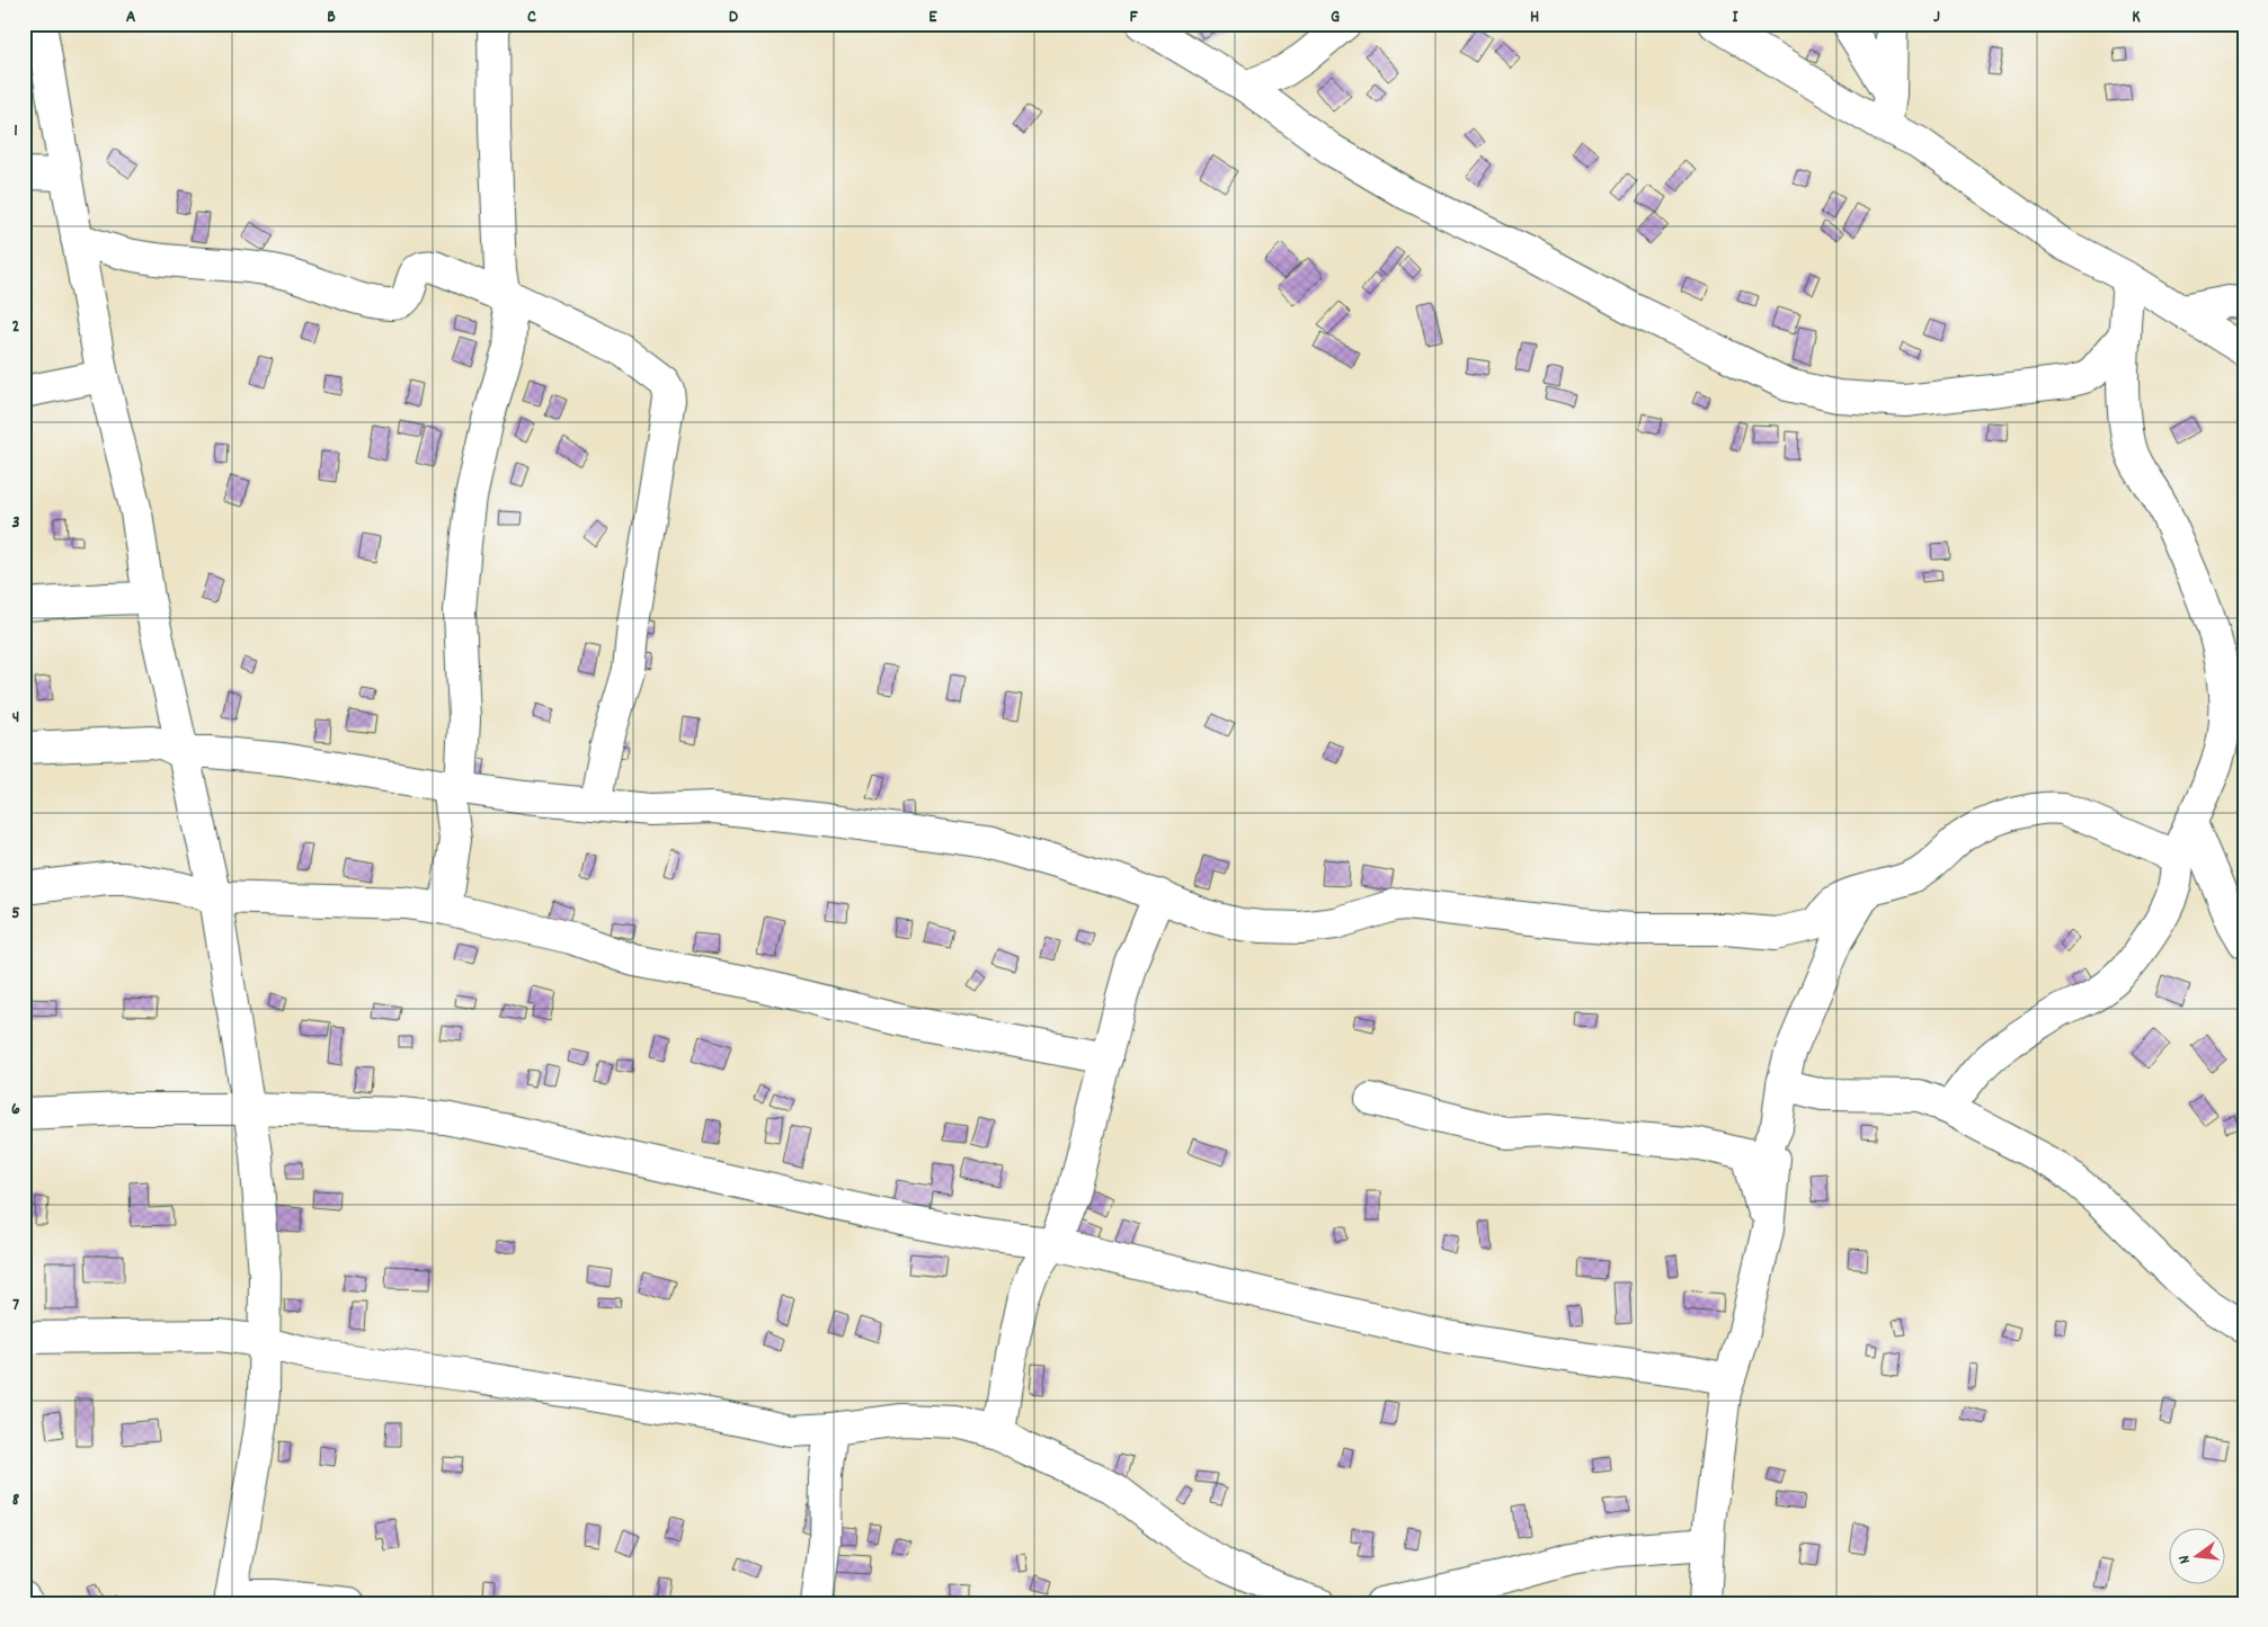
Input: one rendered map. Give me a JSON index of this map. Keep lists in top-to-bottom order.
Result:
{
  "north": "left",
  "grid": {
    "columns": [
      "A",
      "B",
      "C",
      "D",
      "E",
      "F",
      "G",
      "H",
      "I",
      "J",
      "K"
    ],
    "rows": [
      "1",
      "2",
      "3",
      "4",
      "5",
      "6",
      "7",
      "8"
    ]
  }
}
